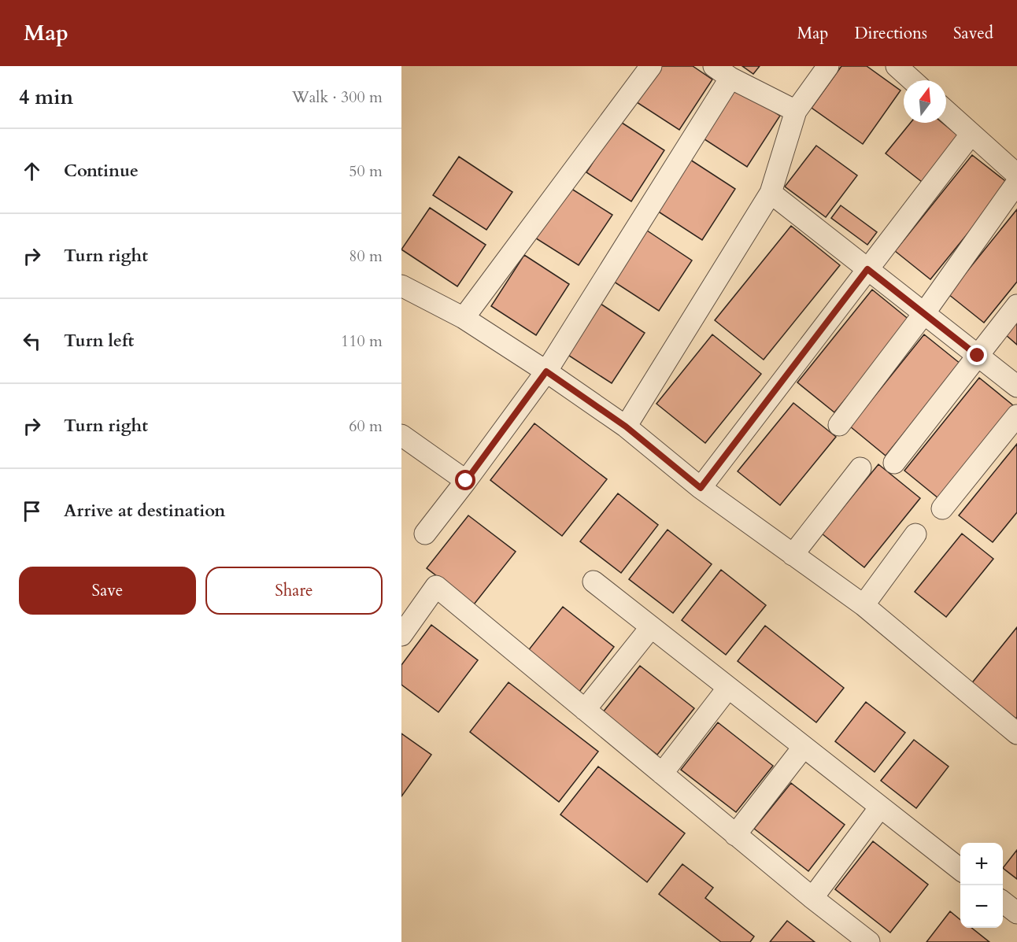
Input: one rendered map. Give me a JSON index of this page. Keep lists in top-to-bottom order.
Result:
{
  "north": "top",
  "page": {
    "header": "Map",
    "nav": ["Map", "Directions", "Saved"],
    "heading": ["4 min", "Walk · 300 m"],
    "list": [
      ["Continue", "50 m"],
      ["Turn right", "80 m"],
      ["Turn left", "110 m"],
      ["Turn right", "60 m"],
      "Arrive at destination"
    ],
    "buttons": ["Save", "Share"],
    "map_buttons": ["+", "−"]
  }
}
